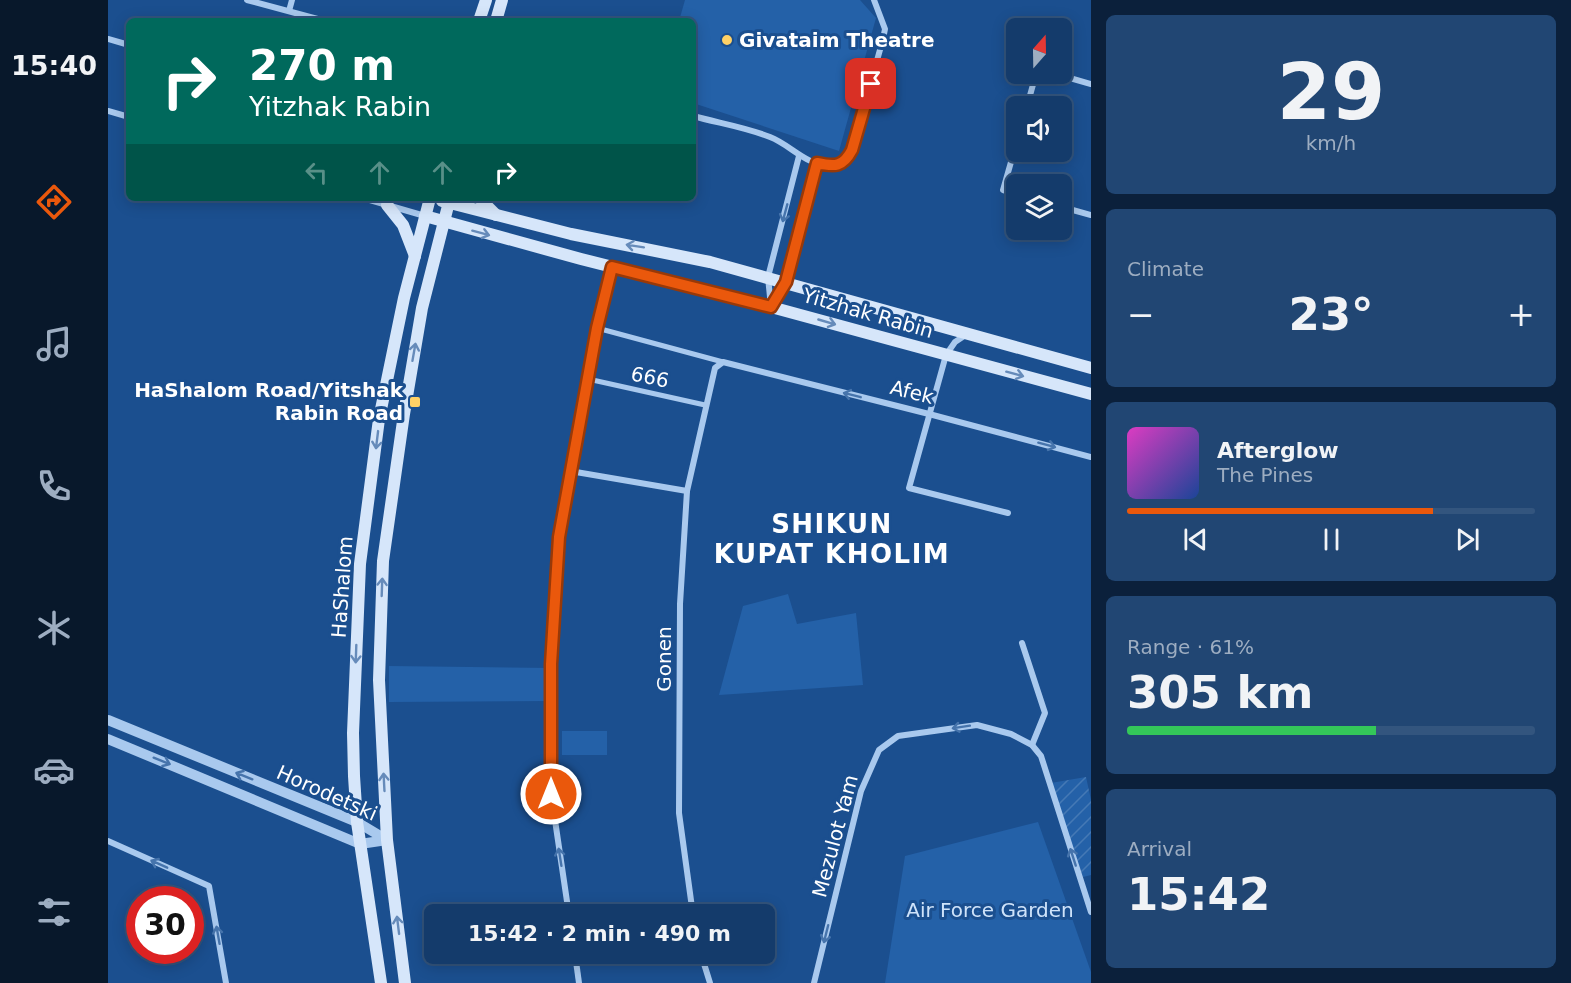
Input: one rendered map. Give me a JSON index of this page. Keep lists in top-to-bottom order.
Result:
{
  "streets": {
    "main road": ["Yitzhak Rabin", "HaShalom"],
    "street": [
      "666",
      "Afek",
      "Gonen",
      "Horodetski",
      "Mezulot Yam"
    ]
  },
  "crossings": [
    ["Yitzhak Rabin", "HaShalom"],
    ["666", "Gonen"],
    ["HaShalom", "Horodetski"]
  ],
  "districts": ["SHIKUN KUPAT KHOLIM"],
  "parks": ["Air Force Garden"],
  "places": {
    "other": ["Givataim Theatre"],
    "transit": ["HaShalom Road/Yitshak Rabin Road"]
  },
  "north": "top",
  "page": {
    "tabs": "15:40",
    "tile": [
      ["29", "km/h"],
      "Climate",
      ["Range · 61%", "305 km"],
      ["Arrival", "15:42"]
    ],
    "turn": ["270 m", "Yitzhak Rabin"],
    "heat": ["−", "23°", "+"],
    "song": ["Afterglow", "The Pines"],
    "limit": "30",
    "trip": "15:42 · 2 min · 490 m"
  }
}
